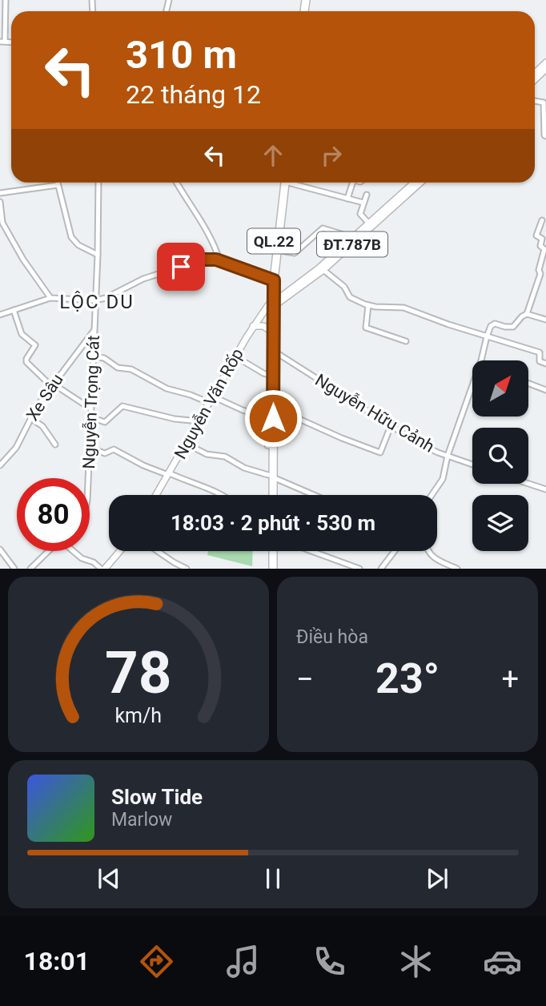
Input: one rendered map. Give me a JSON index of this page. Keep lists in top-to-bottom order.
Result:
{
  "streets": {
    "highway": ["QL.22"],
    "main road": ["ĐT.787B", "Nguyễn Văn Rốp"],
    "street": ["Xe Sâu", "Nguyễn Trọng Cát", "Nguyễn Hữu Cảnh"]
  },
  "crossings": [
    ["QL.22", "ĐT.787B"],
    ["QL.22", "Nguyễn Văn Rốp"],
    ["QL.22", "Nguyễn Hữu Cảnh"],
    ["ĐT.787B", "Nguyễn Văn Rốp"],
    ["Xe Sâu", "Nguyễn Trọng Cát"]
  ],
  "districts": ["LỘC DU"],
  "north": "top right",
  "page": {
    "turn": ["310 m", "22 tháng 12"],
    "limit": "80",
    "trip": "18:03 · 2 phút · 530 m",
    "tile": "Điều hòa",
    "heat": ["−", "23°", "+"],
    "song": ["Slow Tide", "Marlow"],
    "tabs": "18:01",
    "gauge": ["78", "km/h"]
  }
}
